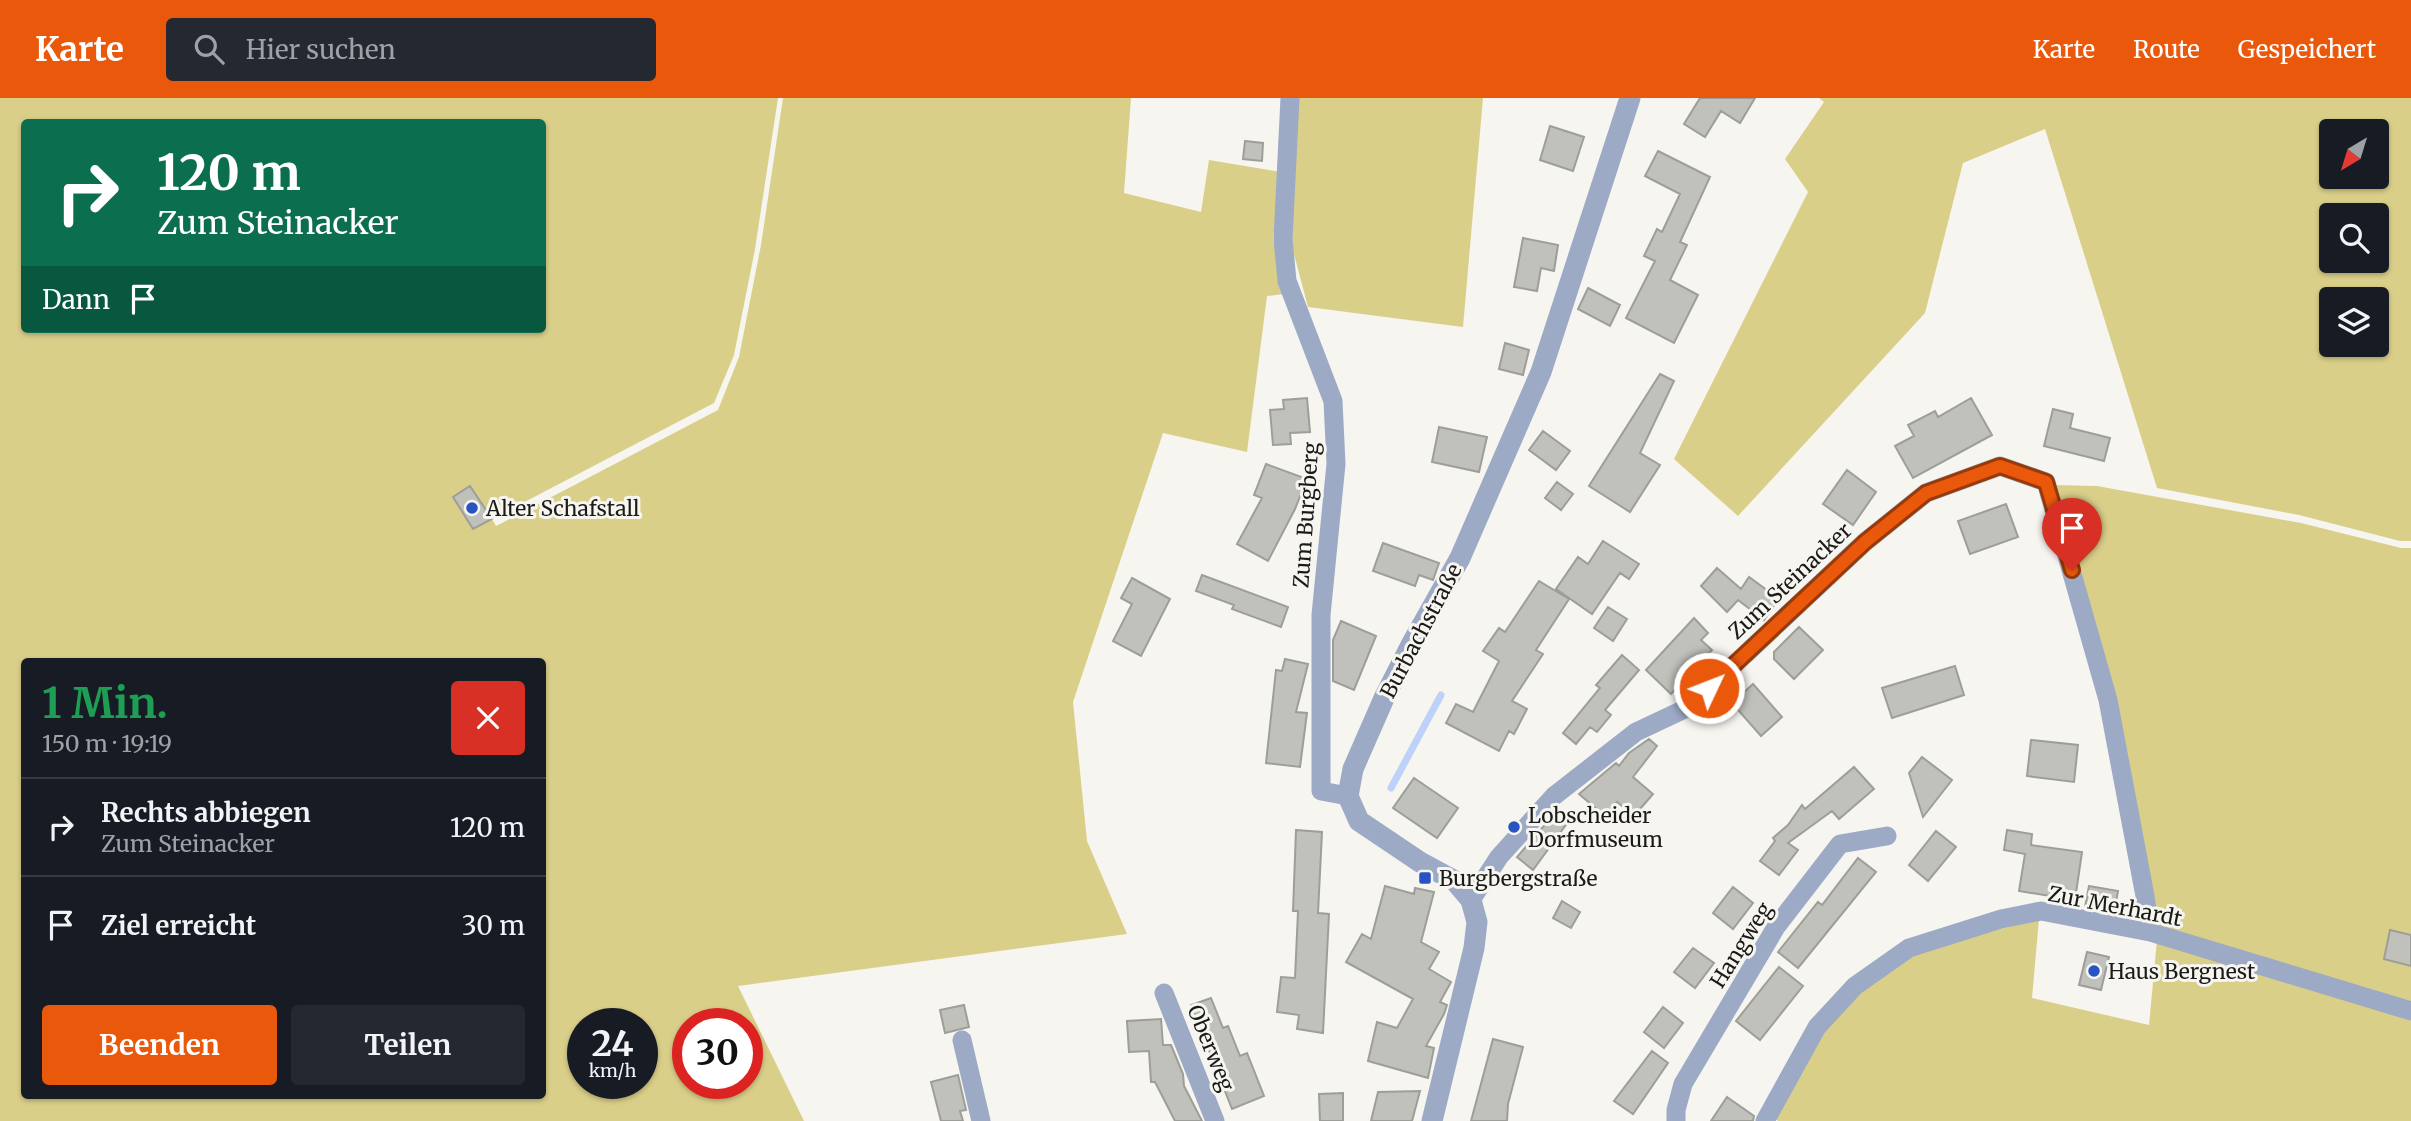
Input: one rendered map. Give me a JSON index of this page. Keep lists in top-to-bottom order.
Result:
{
  "streets": {
    "street": [
      "Zum Burgberg",
      "Zum Steinacker",
      "Burbachstraße",
      "Zur Merhardt",
      "Hangweg",
      "Oberweg"
    ]
  },
  "crossings": [
    ["Zum Burgberg", "Burbachstraße"],
    ["Zum Steinacker", "Zur Merhardt"]
  ],
  "places": {
    "other": ["Alter Schafstall", "Lobscheider Dorfmuseum", "Haus Bergnest"],
    "transit": ["Burgbergstraße"]
  },
  "north": "bottom left",
  "page": {
    "header": "Karte",
    "search": "Hier suchen",
    "nav": ["Karte", "Route", "Gespeichert"],
    "turn": ["120 m", "Zum Steinacker"],
    "then": "Dann",
    "heading": ["1 Min.", "150 m · 19:19"],
    "list": [
      {
        "name": "Rechts abbiegen",
        "note": "Zum Steinacker",
        "value": "120 m"
      },
      {
        "name": "Ziel erreicht",
        "value": "30 m"
      }
    ],
    "buttons": ["Beenden", "Teilen"],
    "speed": "24 km/h",
    "limit": "30"
  }
}
